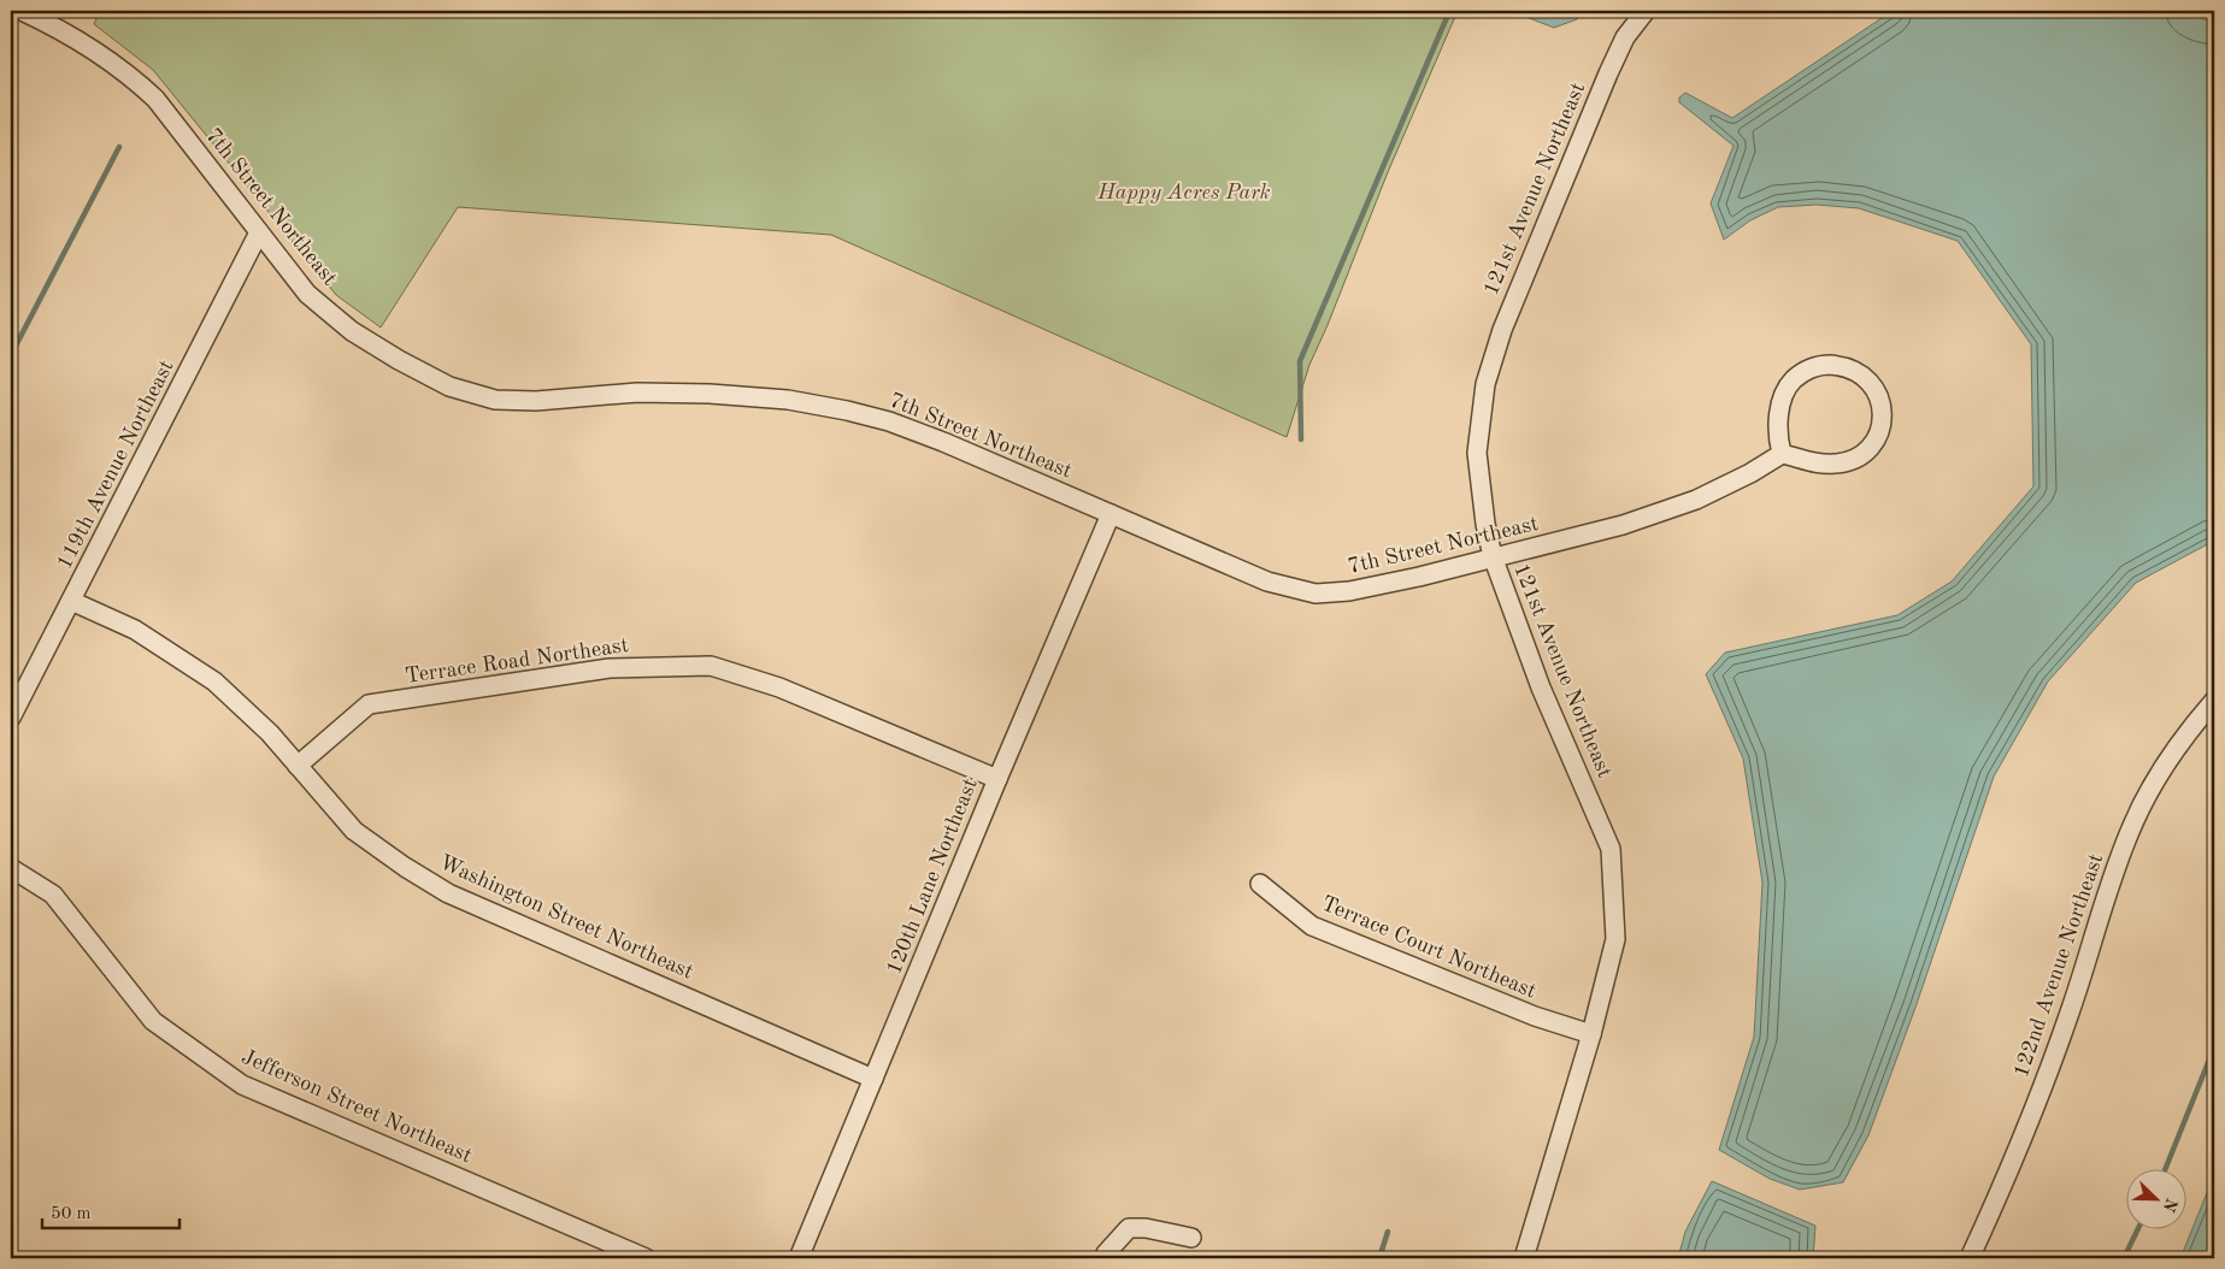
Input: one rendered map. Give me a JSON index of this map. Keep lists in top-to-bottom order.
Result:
{
  "streets": {
    "street": [
      "121st Avenue Northeast",
      "7th Street Northeast",
      "119th Avenue Northeast",
      "Terrace Road Northeast",
      "120th Lane Northeast",
      "Washington Street Northeast",
      "Terrace Court Northeast",
      "122nd Avenue Northeast",
      "Jefferson Street Northeast"
    ]
  },
  "crossings": [
    ["121st Avenue Northeast", "7th Street Northeast"],
    ["121st Avenue Northeast", "Terrace Court Northeast"],
    ["7th Street Northeast", "119th Avenue Northeast"],
    ["7th Street Northeast", "120th Lane Northeast"],
    ["119th Avenue Northeast", "Washington Street Northeast"],
    ["Terrace Road Northeast", "120th Lane Northeast"],
    ["Terrace Road Northeast", "Washington Street Northeast"],
    ["120th Lane Northeast", "Washington Street Northeast"]
  ],
  "parks": ["Happy Acres Park"],
  "scale_bar": "50 m",
  "north": "bottom right"
}
